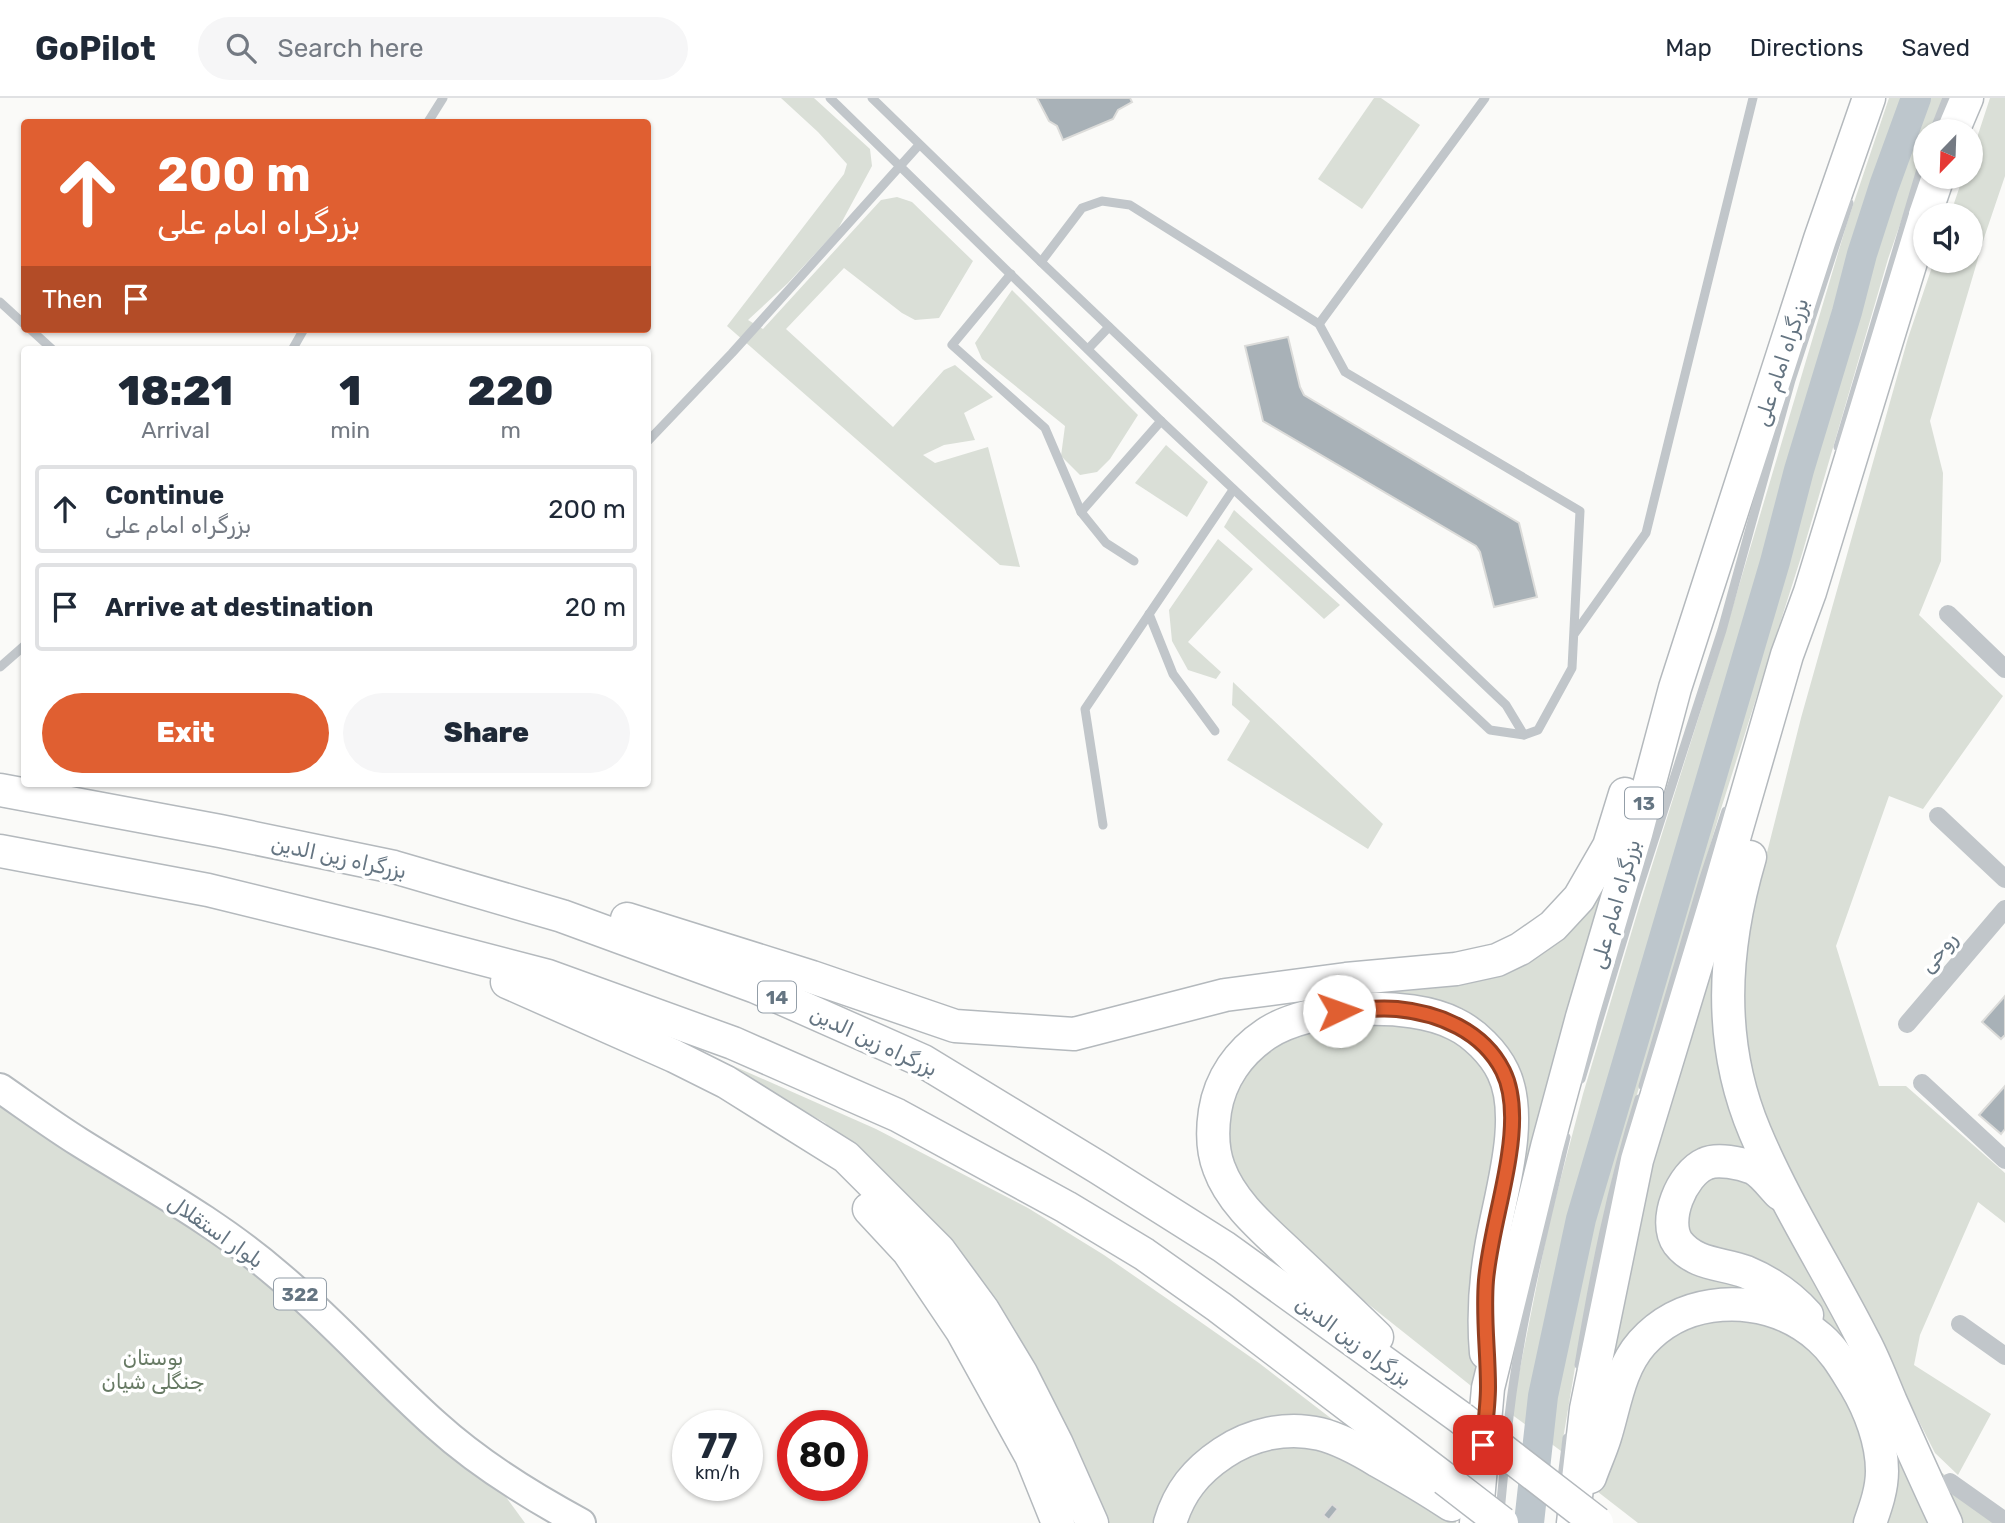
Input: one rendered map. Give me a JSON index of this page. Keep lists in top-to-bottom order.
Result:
{
  "streets": {
    "highway": [
      "بزرگراه امام علی",
      "13",
      "بزرگراه زین الدین",
      "14"
    ],
    "main road": ["بلوار استقلال", "322"],
    "street": ["روحی"]
  },
  "parks": ["بوستان جنگلی شیان"],
  "north": "bottom left",
  "page": {
    "header": "GoPilot",
    "search": "Search here",
    "nav": ["Map", "Directions", "Saved"],
    "turn": ["200 m", "بزرگراه امام علی"],
    "then": "Then",
    "eta": [
      "18:21",
      "Arrival",
      "1",
      "min",
      "220",
      "m"
    ],
    "list": [
      {
        "name": "Continue",
        "note": "بزرگراه امام علی",
        "value": "200 m"
      },
      {
        "name": "Arrive at destination",
        "value": "20 m"
      }
    ],
    "buttons": ["Exit", "Share"],
    "speed": "77 km/h",
    "limit": "80"
  }
}
